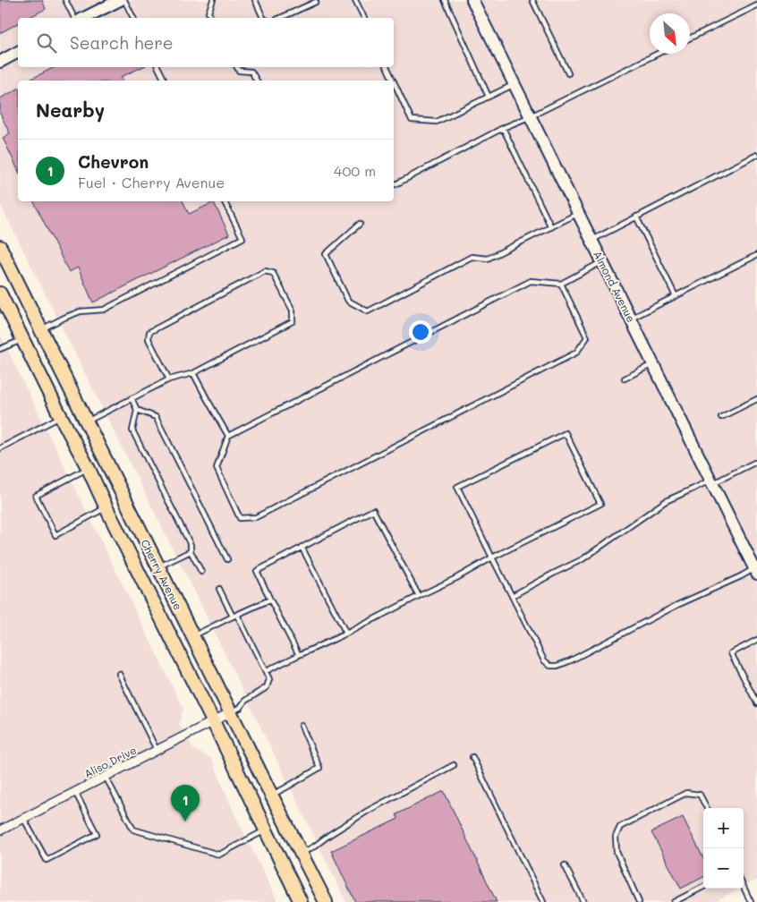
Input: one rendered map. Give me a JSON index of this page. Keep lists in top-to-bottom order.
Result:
{
  "streets": {
    "main road": ["Cherry Avenue"],
    "street": ["Almond Avenue", "Aliso Drive"]
  },
  "crossings": [
    ["Cherry Avenue", "Aliso Drive"]
  ],
  "north": "bottom right",
  "page": {
    "search": "Search here",
    "heading": "Nearby",
    "list": [
      {
        "mark": "1",
        "name": "Chevron",
        "note": "Fuel · Cherry Avenue",
        "value": "400 m"
      }
    ],
    "pins": "1",
    "map_buttons": ["+", "−"]
  }
}
